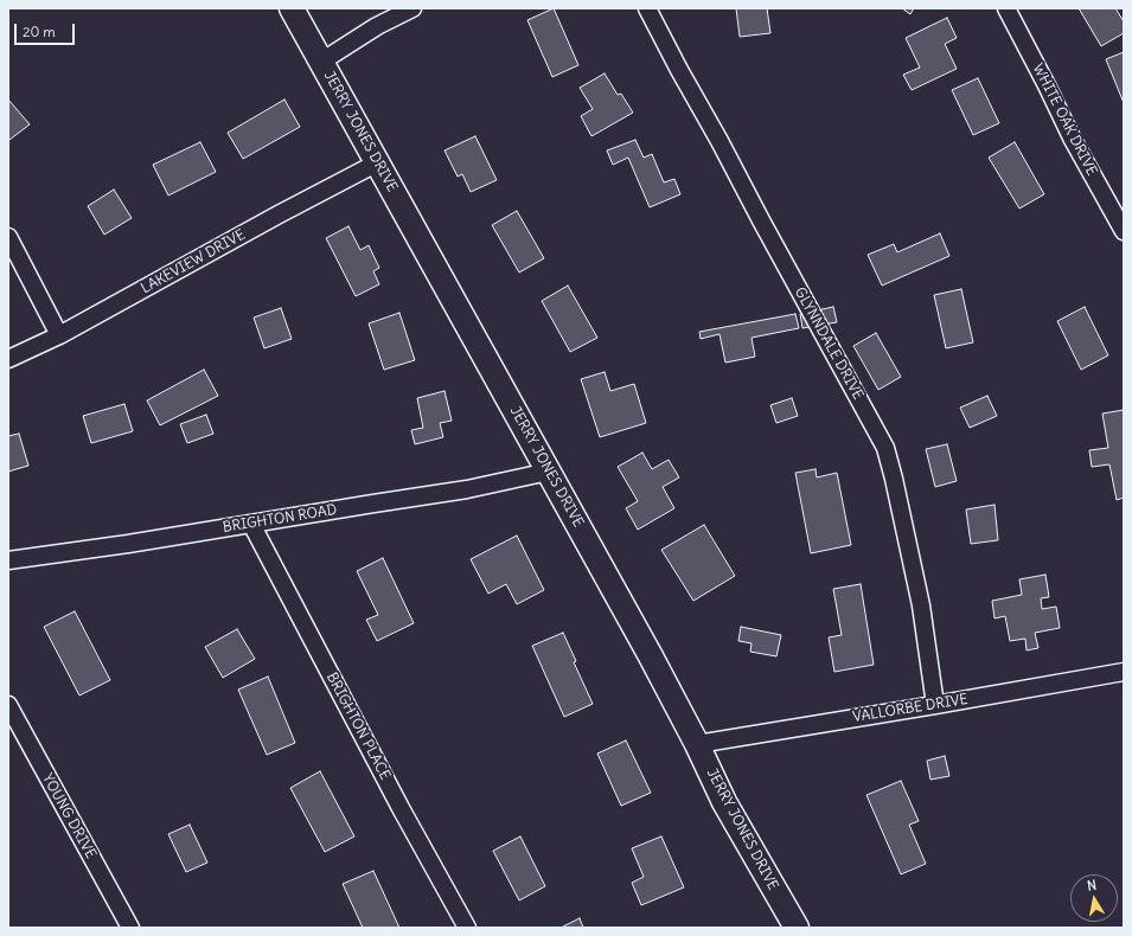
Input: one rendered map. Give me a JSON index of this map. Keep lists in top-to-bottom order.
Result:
{
  "streets": {
    "main road": ["JERRY JONES DRIVE"],
    "street": [
      "WHITE OAK DRIVE",
      "LAKEVIEW DRIVE",
      "GLYNNDALE DRIVE",
      "BRIGHTON ROAD",
      "VALLORBE DRIVE",
      "BRIGHTON PLACE",
      "YOUNG DRIVE"
    ]
  },
  "crossings": [
    ["JERRY JONES DRIVE", "LAKEVIEW DRIVE"],
    ["JERRY JONES DRIVE", "BRIGHTON ROAD"],
    ["JERRY JONES DRIVE", "VALLORBE DRIVE"],
    ["GLYNNDALE DRIVE", "VALLORBE DRIVE"],
    ["BRIGHTON ROAD", "BRIGHTON PLACE"]
  ],
  "scale_bar": "20 m",
  "north": "top"
}
